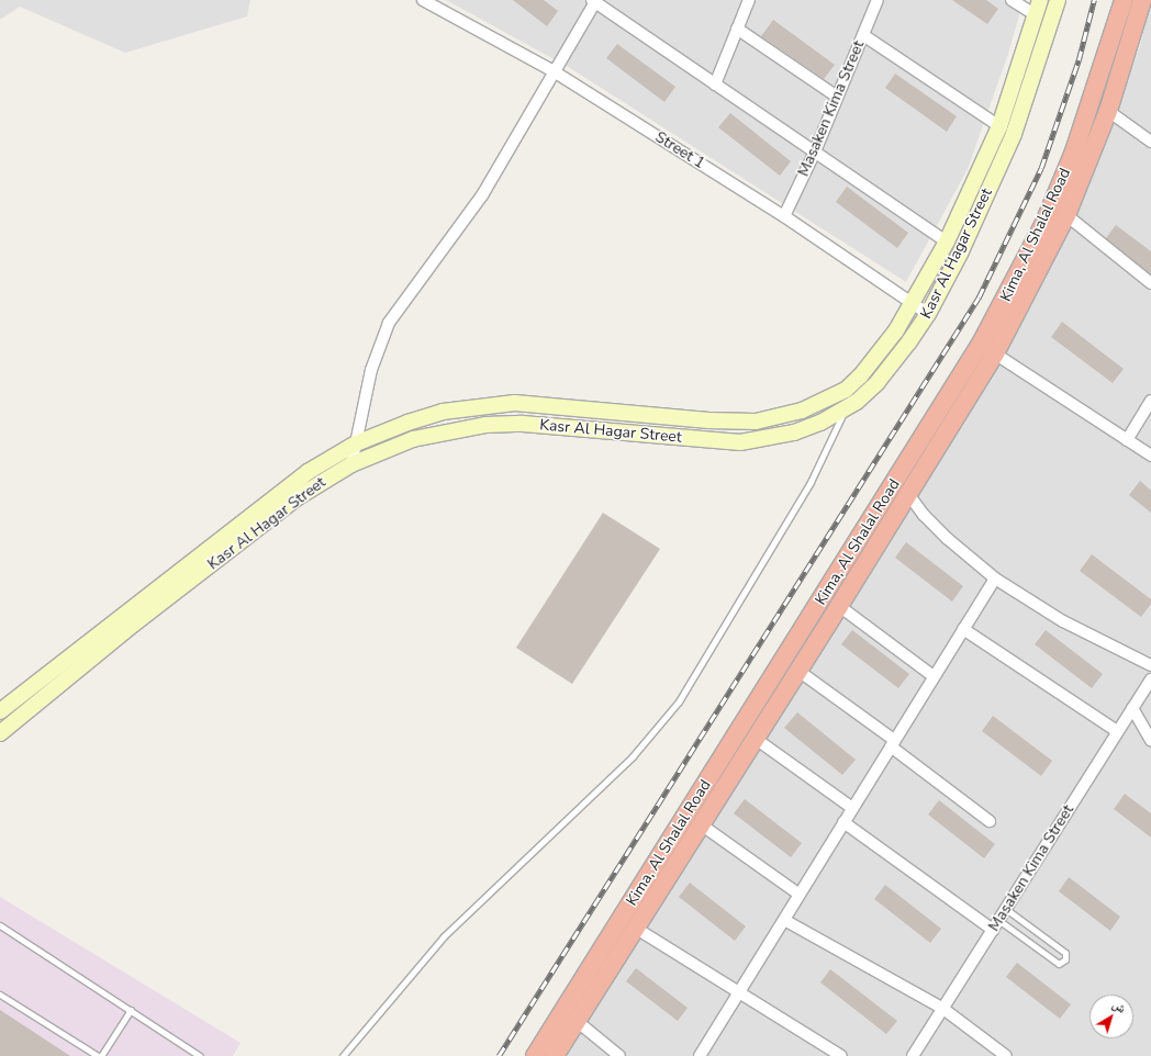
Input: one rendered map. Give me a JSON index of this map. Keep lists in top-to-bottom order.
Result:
{
  "streets": {
    "highway": ["Kima, Al Shalal Road"],
    "main road": ["Kasr Al Hagar Street"],
    "street": ["Masaken Kima Street", "Street 1"]
  },
  "crossings": [
    ["Masaken Kima Street", "Street 1"],
    ["Street 1", "Kasr Al Hagar Street"]
  ],
  "north": "top right"
}
